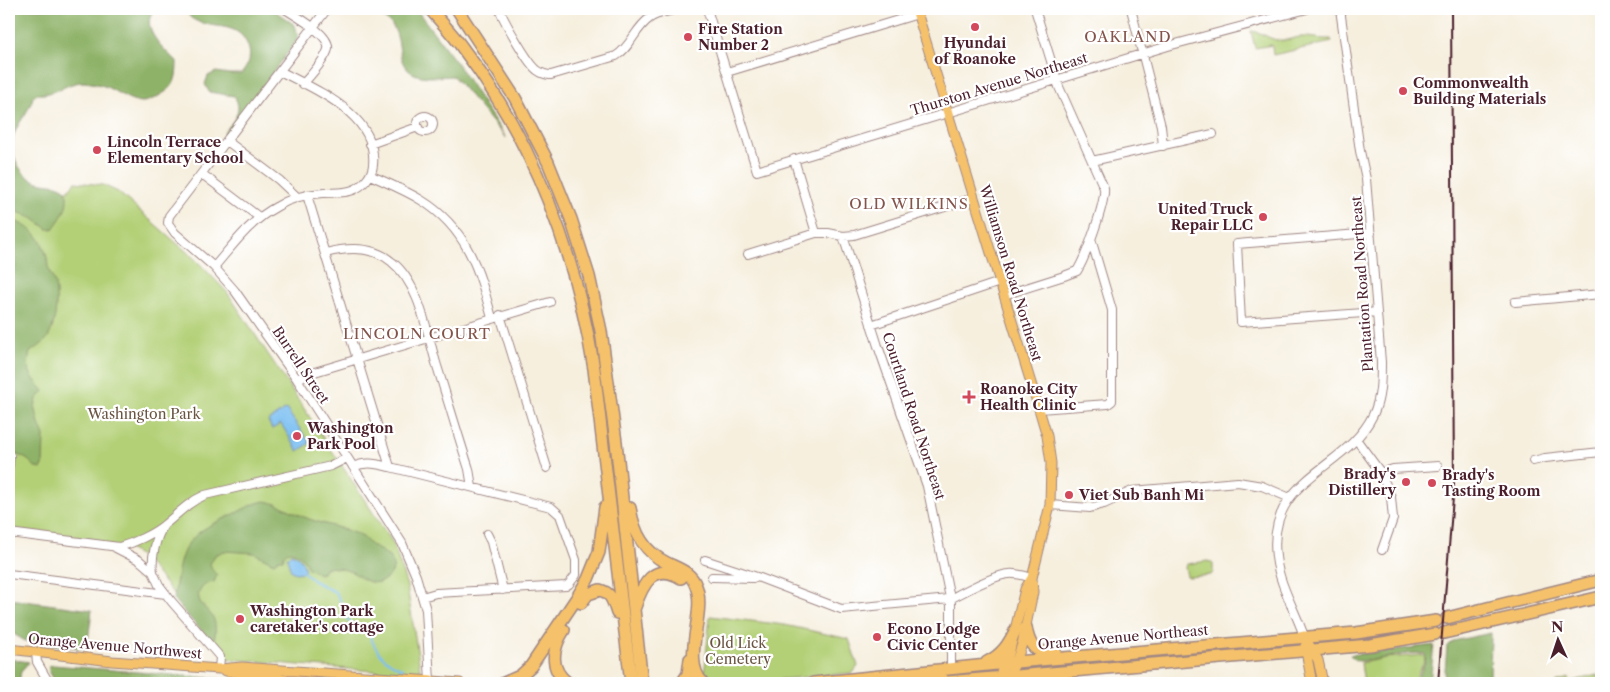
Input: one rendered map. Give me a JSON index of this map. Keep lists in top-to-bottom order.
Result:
{
  "streets": {
    "highway": ["Orange Avenue Northeast"],
    "main road": ["Williamson Road Northeast", "Orange Avenue Northwest"],
    "street": [
      "Thurston Avenue Northeast",
      "Plantation Road Northeast",
      "Burrell Street",
      "Courtland Road Northeast"
    ]
  },
  "crossings": [
    ["Thurston Avenue Northeast", "Williamson Road Northeast"],
    ["Williamson Road Northeast", "Orange Avenue Northeast"],
    ["Plantation Road Northeast", "Orange Avenue Northeast"],
    ["Burrell Street", "Orange Avenue Northwest"],
    ["Courtland Road Northeast", "Orange Avenue Northeast"]
  ],
  "districts": ["OAKLAND", "OLD WILKINS", "LINCOLN COURT"],
  "parks": ["Washington Park", "Old Lick Cemetery"],
  "places": {
    "other": [
      "Hyundai of Roanoke",
      "Fire Station Number 2",
      "Commonwealth Building Materials",
      "Lincoln Terrace Elementary School",
      "United Truck Repair LLC",
      "Washington Park Pool",
      "Brady's Distillery",
      "Brady's Tasting Room",
      "Viet Sub Banh Mi",
      "Washington Park caretaker's cottage",
      "Econo Lodge Civic Center"
    ],
    "health": ["Roanoke City Health Clinic"]
  },
  "north": "top"
}
